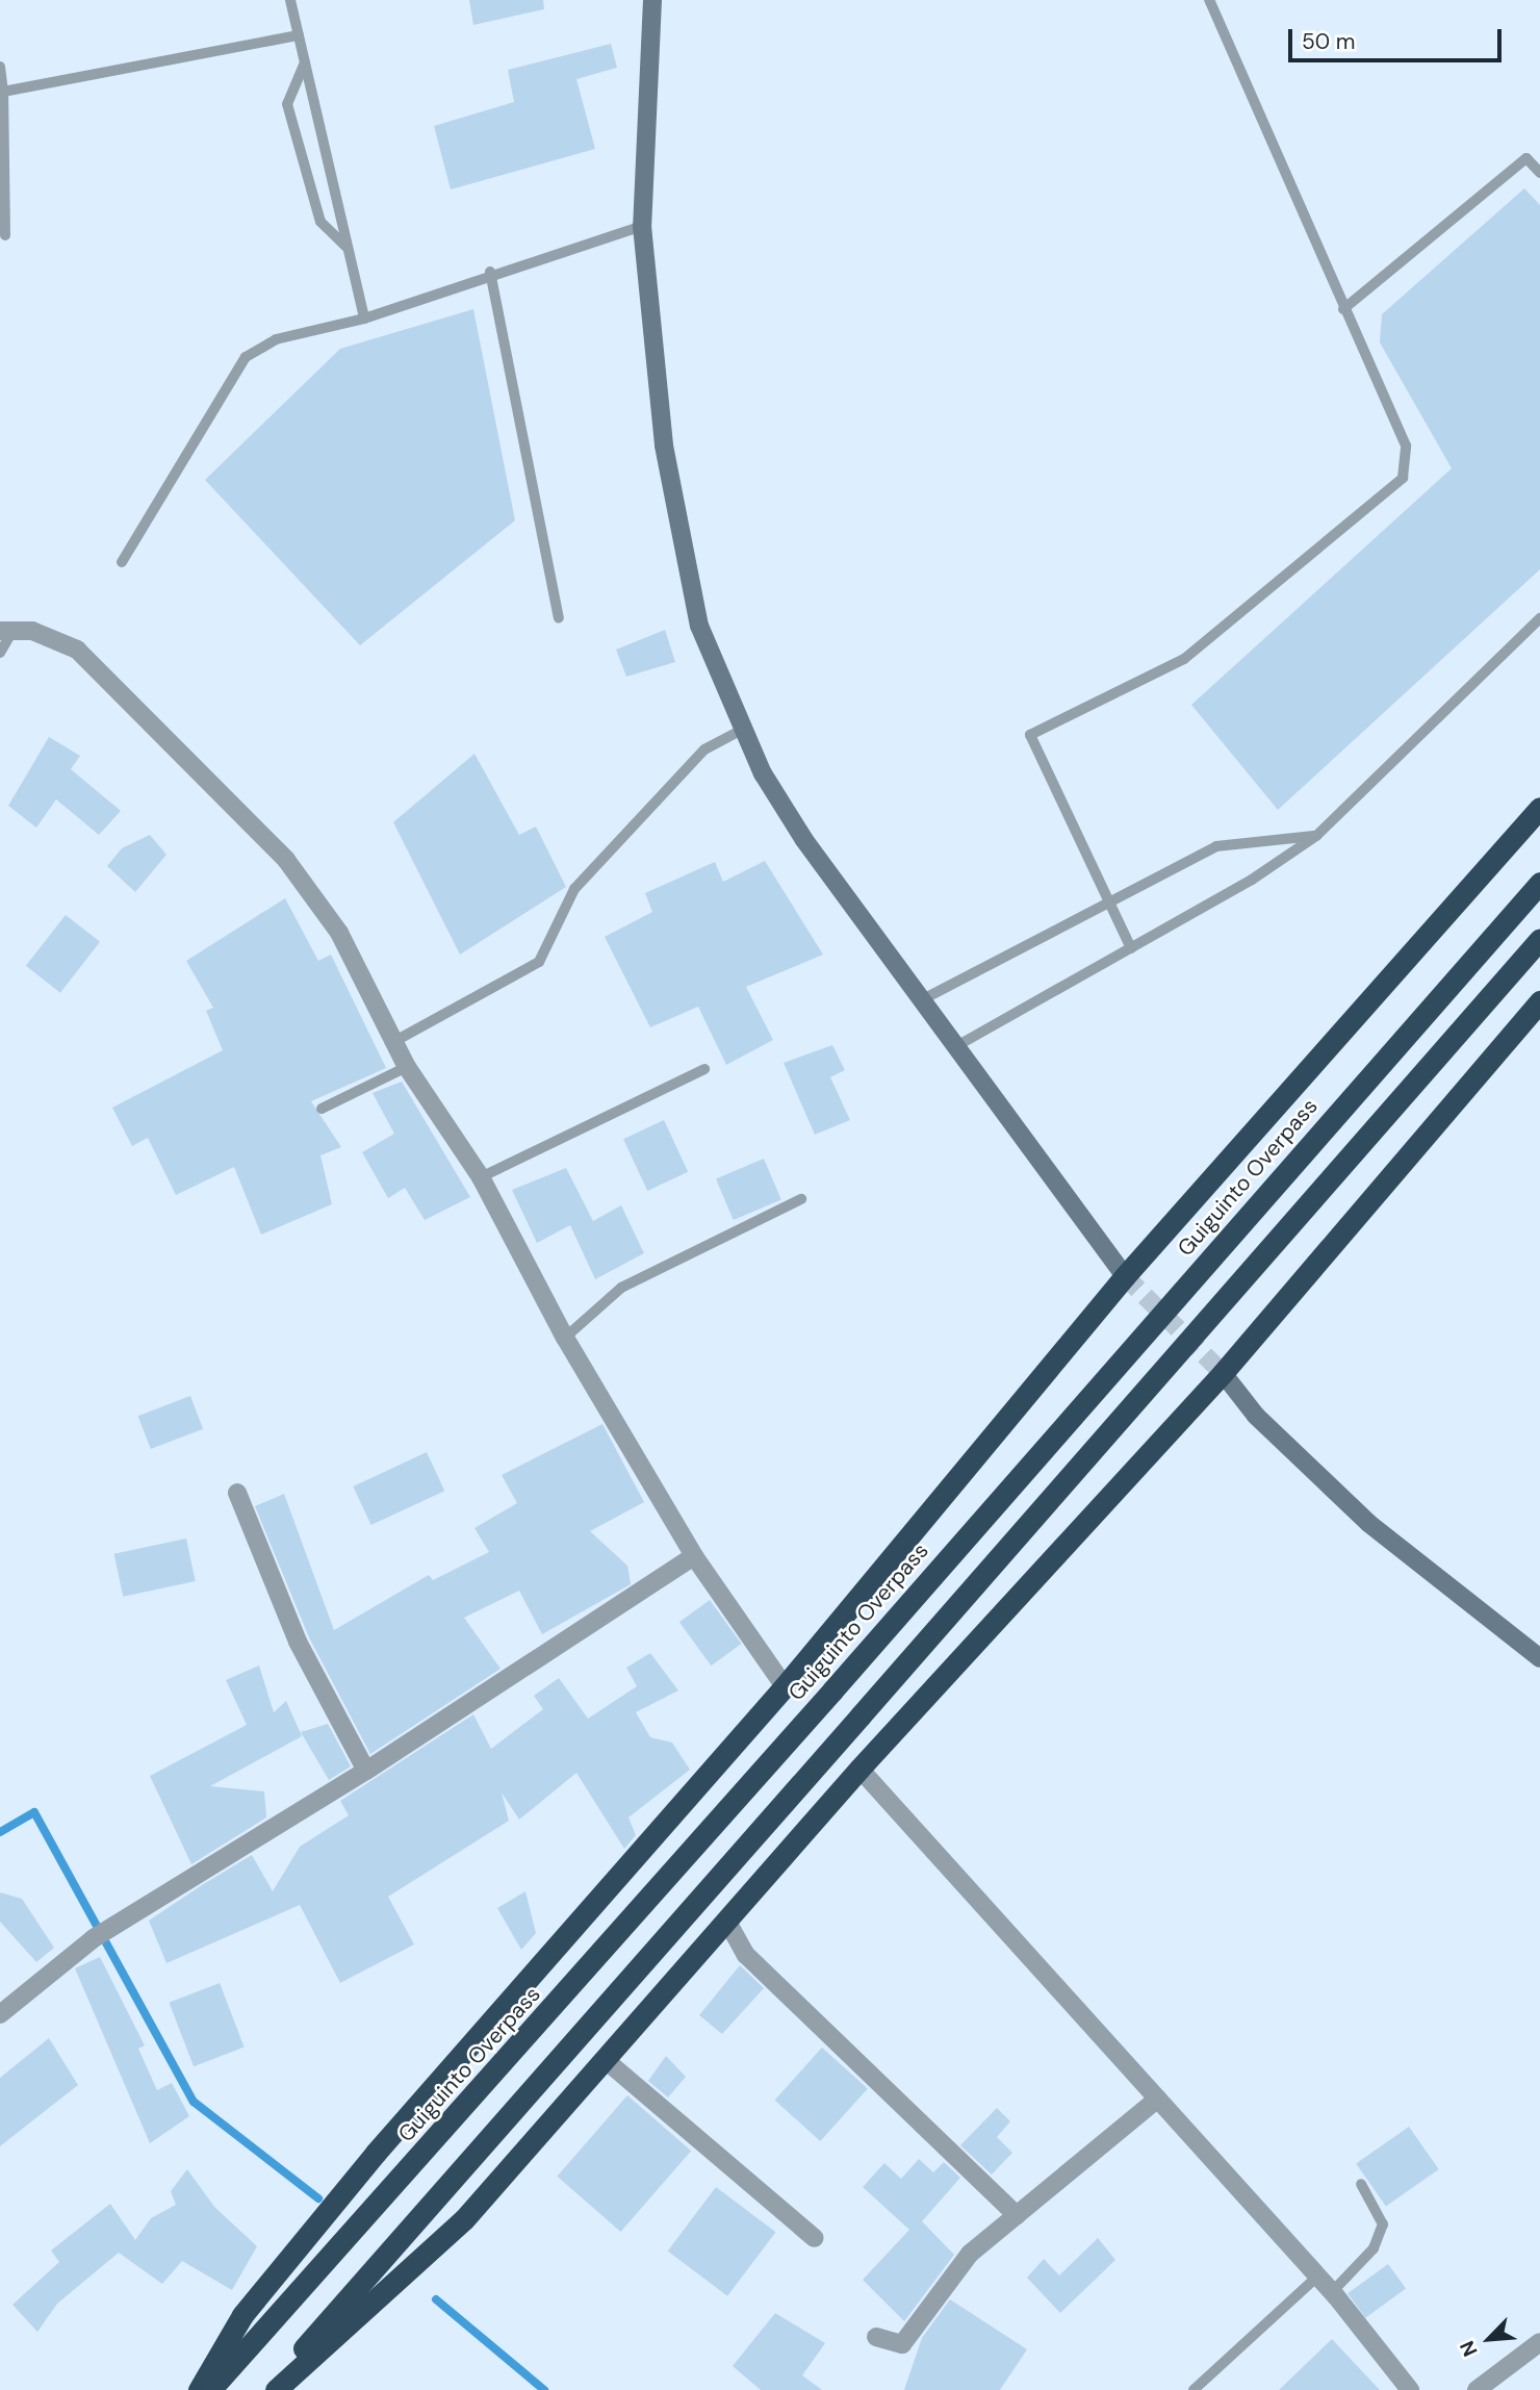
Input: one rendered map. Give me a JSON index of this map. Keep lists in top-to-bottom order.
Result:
{
  "streets": {
    "highway": ["Guiguinto Overpass"]
  },
  "scale_bar": "50 m",
  "north": "bottom left"
}
